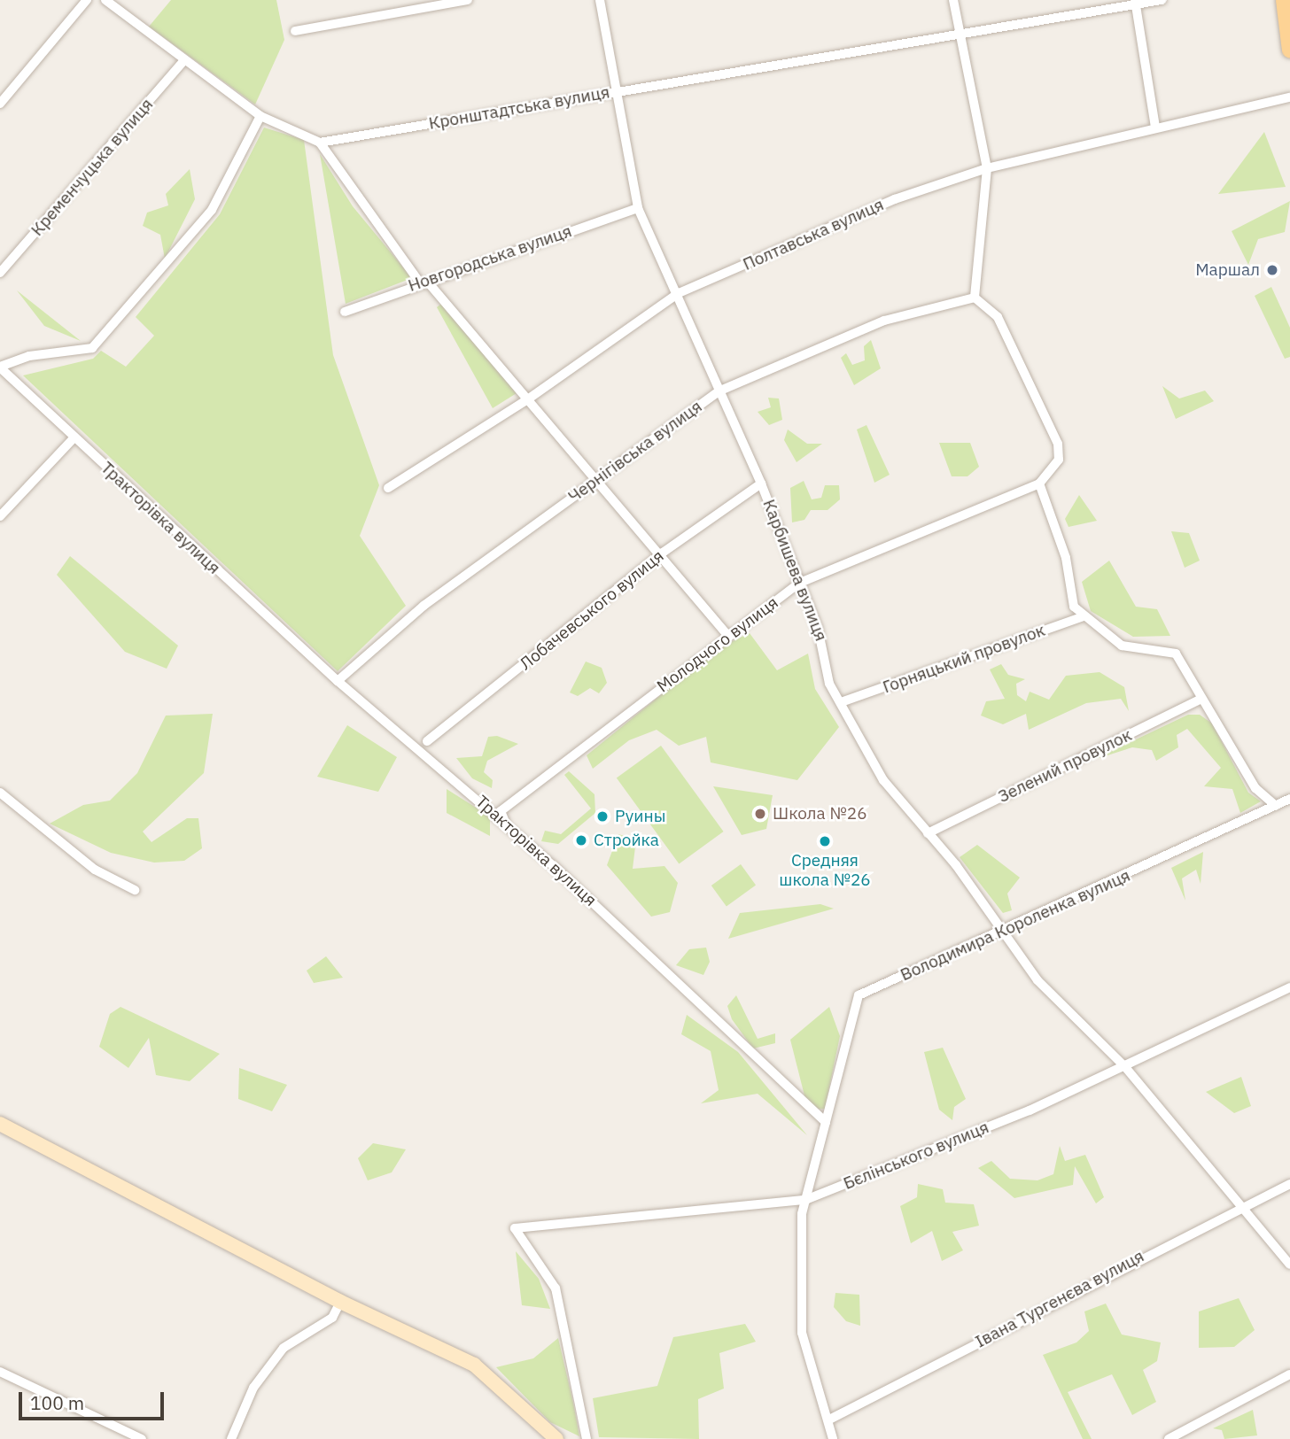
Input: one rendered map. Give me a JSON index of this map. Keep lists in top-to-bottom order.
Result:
{
  "streets": {
    "street": [
      "Кронштадтська вулиця",
      "Кременчуцька вулиця",
      "Полтавська вулиця",
      "Новгородська вулиця",
      "Чернігівська вулиця",
      "Тракторівка вулиця",
      "Карбишева вулиця",
      "Лобачевського вулиця",
      "Молодчого вулиця",
      "Горняцький провулок",
      "Зелений провулок",
      "Володимира Короленка вулиця",
      "Бєлінського вулиця",
      "Івана Тургенєва вулиця"
    ]
  },
  "crossings": [
    ["Кронштадтська вулиця", "Карбишева вулиця"],
    ["Полтавська вулиця", "Карбишева вулиця"],
    ["Новгородська вулиця", "Карбишева вулиця"],
    ["Чернігівська вулиця", "Тракторівка вулиця"],
    ["Чернігівська вулиця", "Карбишева вулиця"],
    ["Тракторівка вулиця", "Молодчого вулиця"],
    ["Тракторівка вулиця", "Володимира Короленка вулиця"],
    ["Карбишева вулиця", "Лобачевського вулиця"],
    ["Карбишева вулиця", "Молодчого вулиця"],
    ["Карбишева вулиця", "Горняцький провулок"],
    ["Карбишева вулиця", "Зелений провулок"],
    ["Карбишева вулиця", "Володимира Короленка вулиця"],
    ["Карбишева вулиця", "Бєлінського вулиця"],
    ["Карбишева вулиця", "Івана Тургенєва вулиця"]
  ],
  "places": [
    "Маршал",
    "Школа №26",
    "Руины",
    "Стройка",
    "Средняя школа №26"
  ],
  "scale_bar": "100 m"
}
